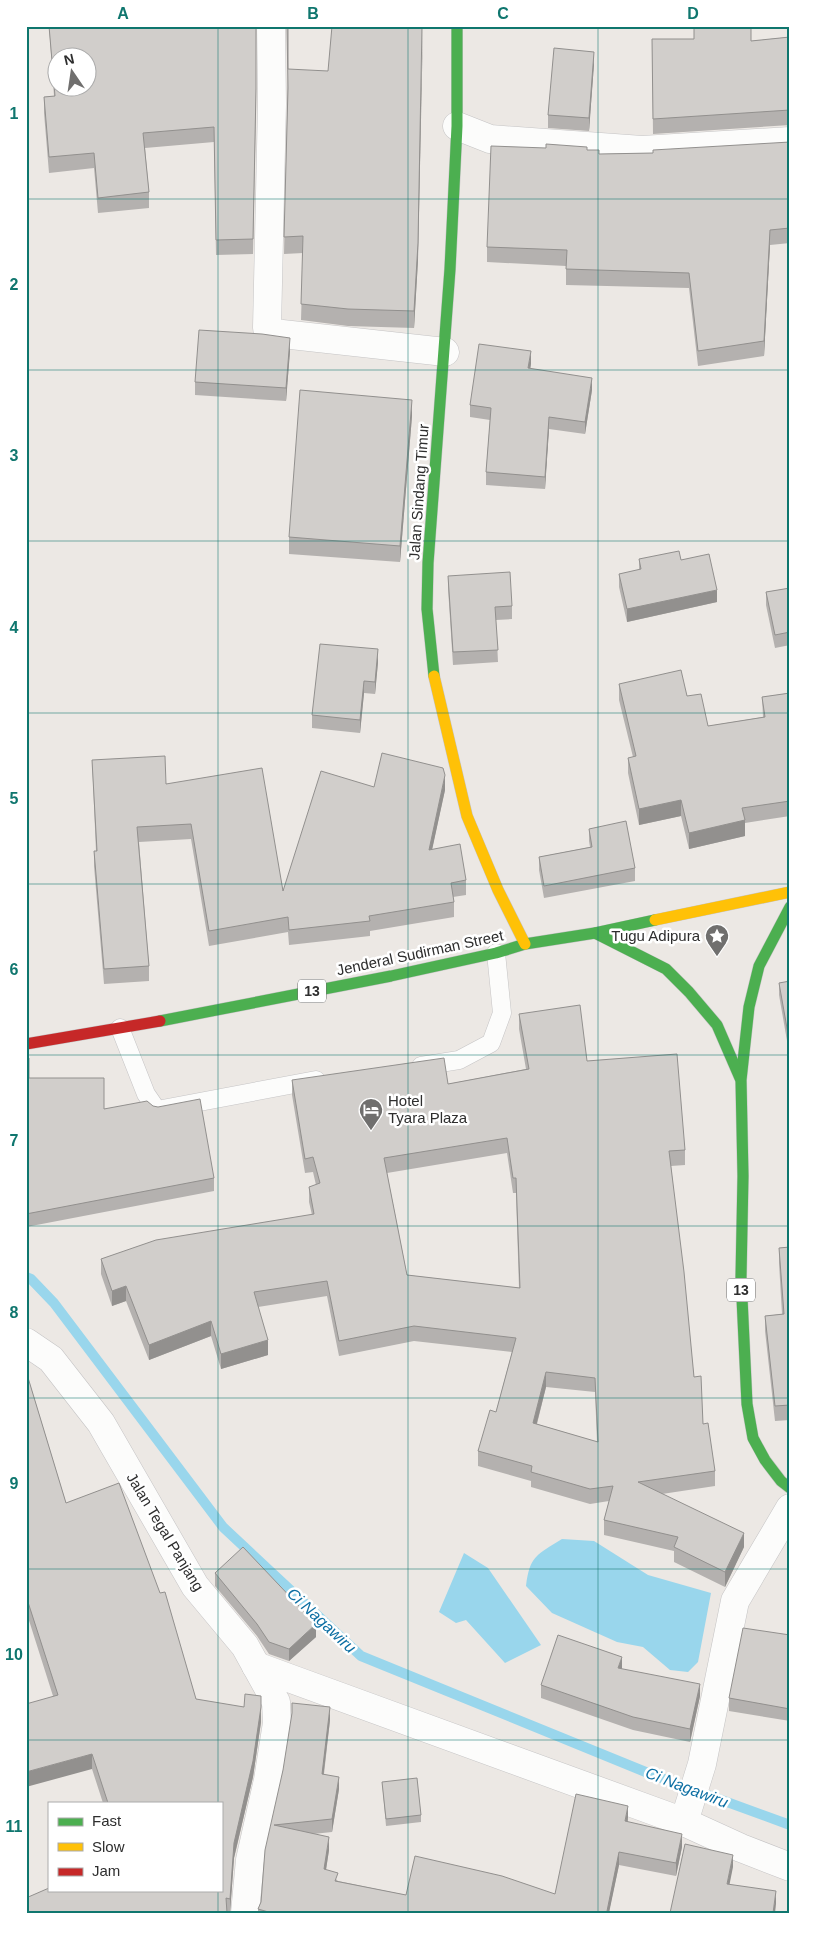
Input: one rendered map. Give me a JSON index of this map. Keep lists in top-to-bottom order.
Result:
{
  "streets": {
    "main road": ["Jalan Sindang Timur", "Jenderal Sudirman Street", "13"],
    "street": ["Jalan Tegal Panjang"]
  },
  "crossings": [
    ["Jalan Sindang Timur", "Jenderal Sudirman Street"],
    ["Jenderal Sudirman Street", "13"]
  ],
  "water": ["Ci Nagawiru"],
  "places": {
    "place": ["Tugu Adipura"],
    "hotel": ["Hotel Tyara Plaza"]
  },
  "legend": ["Fast", "Slow", "Jam"],
  "north": "top",
  "grid": {
    "columns": [
      "A",
      "B",
      "C",
      "D"
    ],
    "rows": [
      "1",
      "2",
      "3",
      "4",
      "5",
      "6",
      "7",
      "8",
      "9",
      "10",
      "11"
    ]
  }
}
